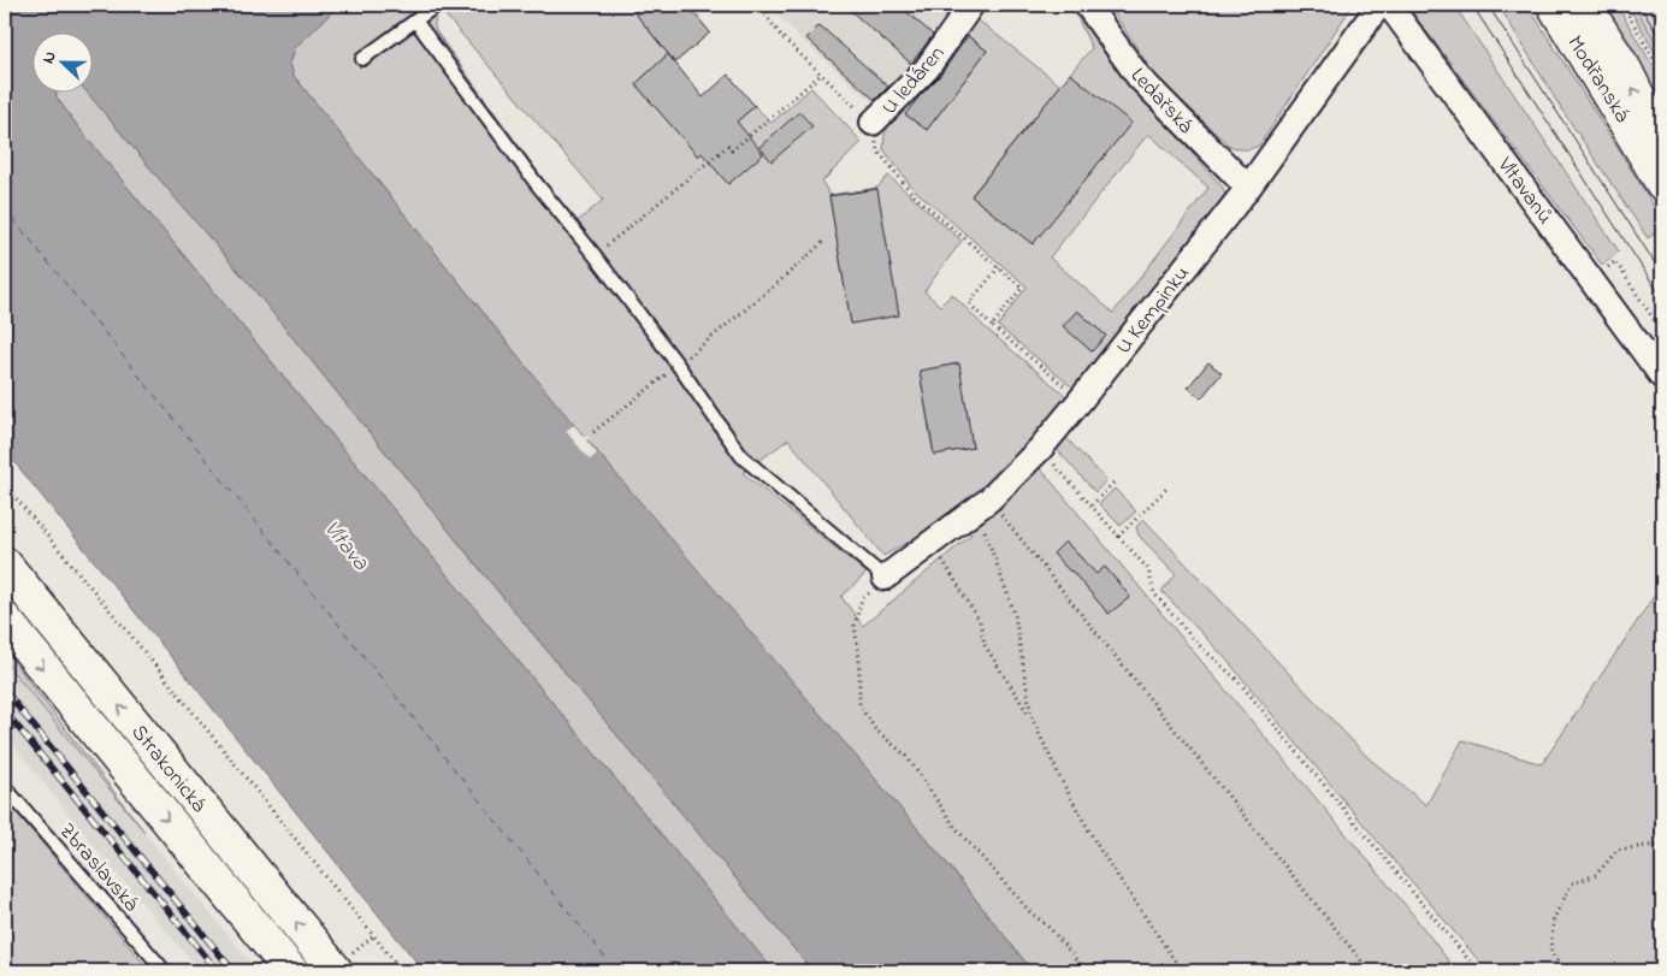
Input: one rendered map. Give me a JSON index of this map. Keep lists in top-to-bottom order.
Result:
{
  "streets": {
    "main road": ["Modřanská", "Strakonická"],
    "street": [
      "U ledáren",
      "Ledařská",
      "Vltavanů",
      "U Kempinku"
    ],
    "lane": ["Zbraslavská"]
  },
  "crossings": [
    ["Ledařská", "U Kempinku"]
  ],
  "water": ["Vltava"],
  "north": "left"
}
